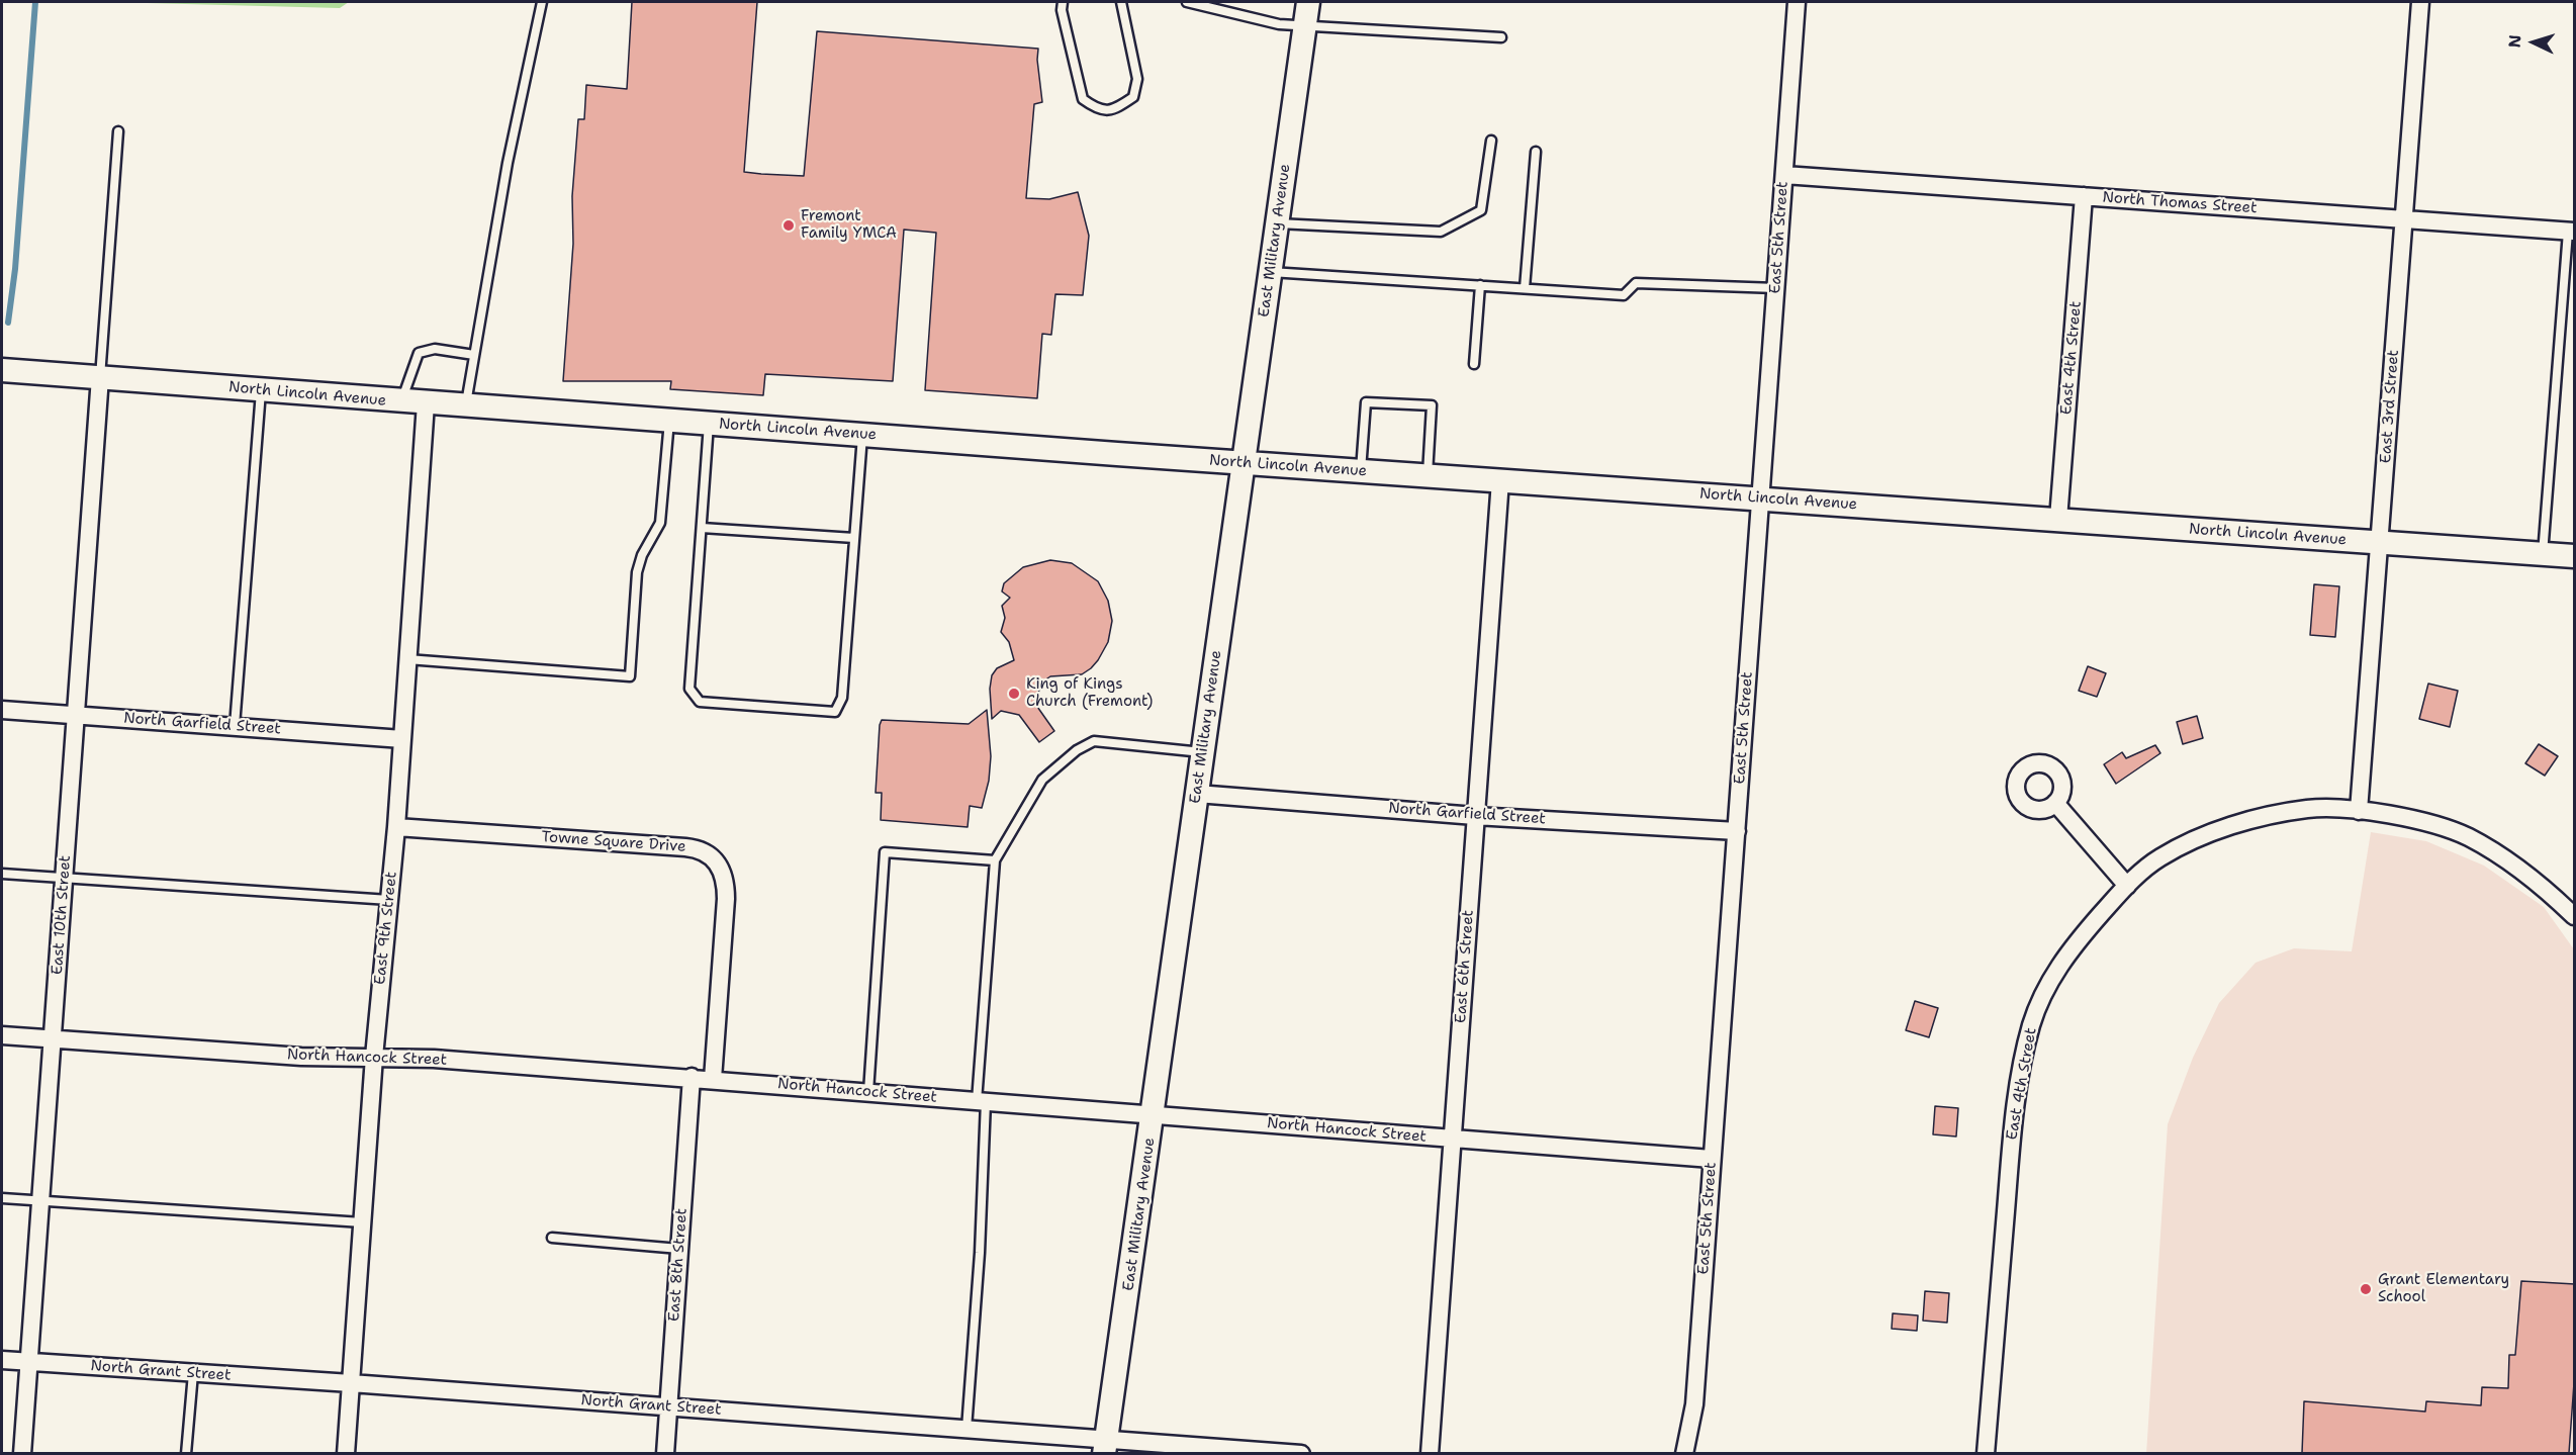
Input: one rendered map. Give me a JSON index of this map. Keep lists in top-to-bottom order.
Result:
{
  "streets": {
    "street": [
      "North Thomas Street",
      "East 5th Street",
      "East Military Avenue",
      "East 4th Street",
      "North Lincoln Avenue",
      "East 3rd Street",
      "North Garfield Street",
      "Towne Square Drive",
      "East 10th Street",
      "East 9th Street",
      "East 6th Street",
      "North Hancock Street",
      "East 8th Street",
      "North Grant Street"
    ]
  },
  "crossings": [
    ["North Thomas Street", "East 5th Street"],
    ["North Thomas Street", "East 4th Street"],
    ["North Thomas Street", "East 3rd Street"],
    ["East 5th Street", "North Lincoln Avenue"],
    ["East 5th Street", "North Garfield Street"],
    ["East 5th Street", "North Hancock Street"],
    ["East Military Avenue", "North Lincoln Avenue"],
    ["East Military Avenue", "North Garfield Street"],
    ["East Military Avenue", "North Hancock Street"],
    ["East Military Avenue", "North Grant Street"],
    ["East 4th Street", "North Lincoln Avenue"],
    ["East 4th Street", "East 3rd Street"],
    ["North Lincoln Avenue", "East 3rd Street"],
    ["North Lincoln Avenue", "East 10th Street"],
    ["North Lincoln Avenue", "East 9th Street"],
    ["North Lincoln Avenue", "East 6th Street"],
    ["North Garfield Street", "East 10th Street"],
    ["North Garfield Street", "East 9th Street"],
    ["North Garfield Street", "East 6th Street"],
    ["Towne Square Drive", "East 9th Street"],
    ["Towne Square Drive", "North Hancock Street"],
    ["East 10th Street", "North Hancock Street"],
    ["East 10th Street", "North Grant Street"],
    ["East 9th Street", "North Hancock Street"],
    ["East 9th Street", "North Grant Street"],
    ["East 6th Street", "North Hancock Street"],
    ["North Hancock Street", "East 8th Street"],
    ["East 8th Street", "North Grant Street"]
  ],
  "places": ["Fremont Family YMCA", "King of Kings Church (Fremont)", "Grant Elementary School"],
  "north": "left"
}
